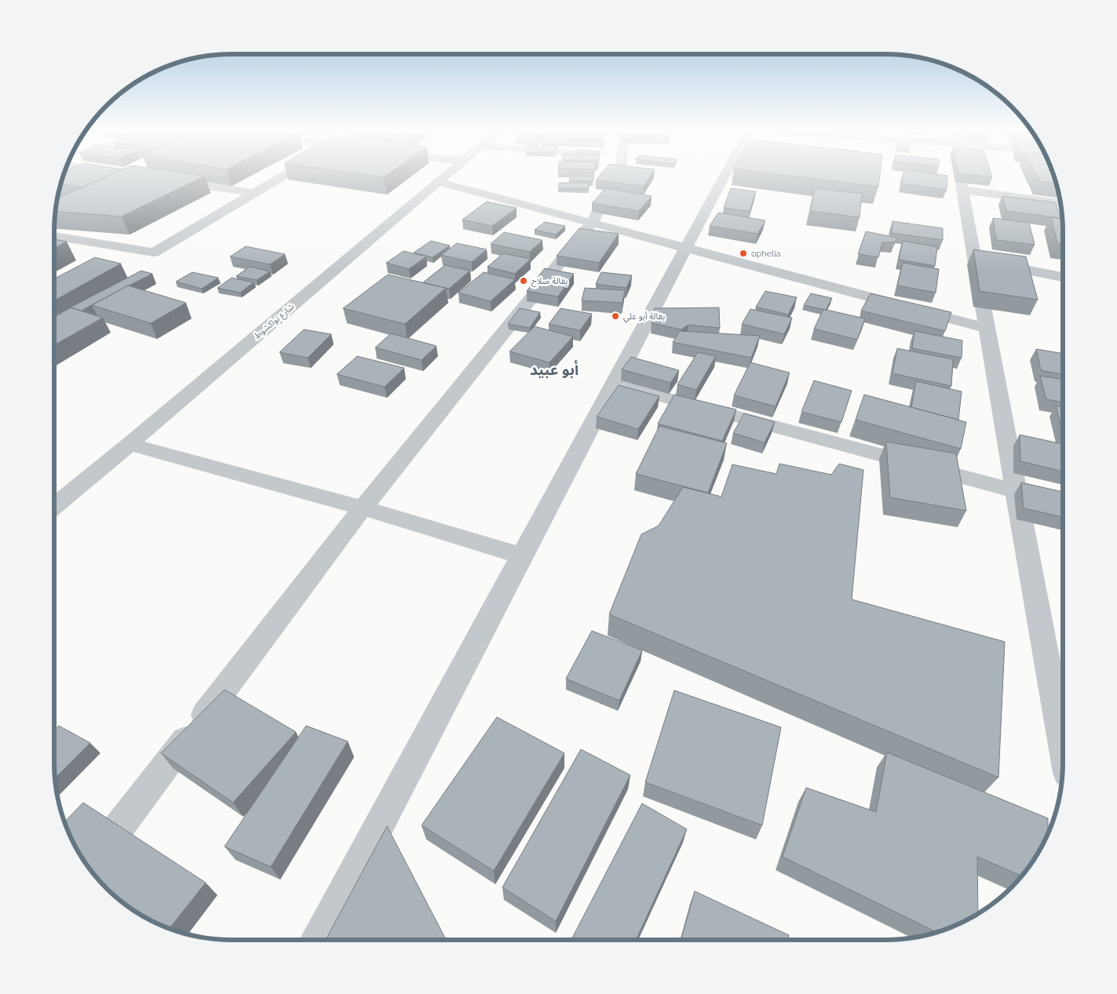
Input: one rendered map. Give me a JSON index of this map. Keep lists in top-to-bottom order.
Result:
{
  "streets": {
    "street": ["شارع نواكشوط"]
  },
  "districts": ["أبو عبيد"],
  "places": ["ophelia", "بقالة صلاح", "بقالة أبو علي"]
}
